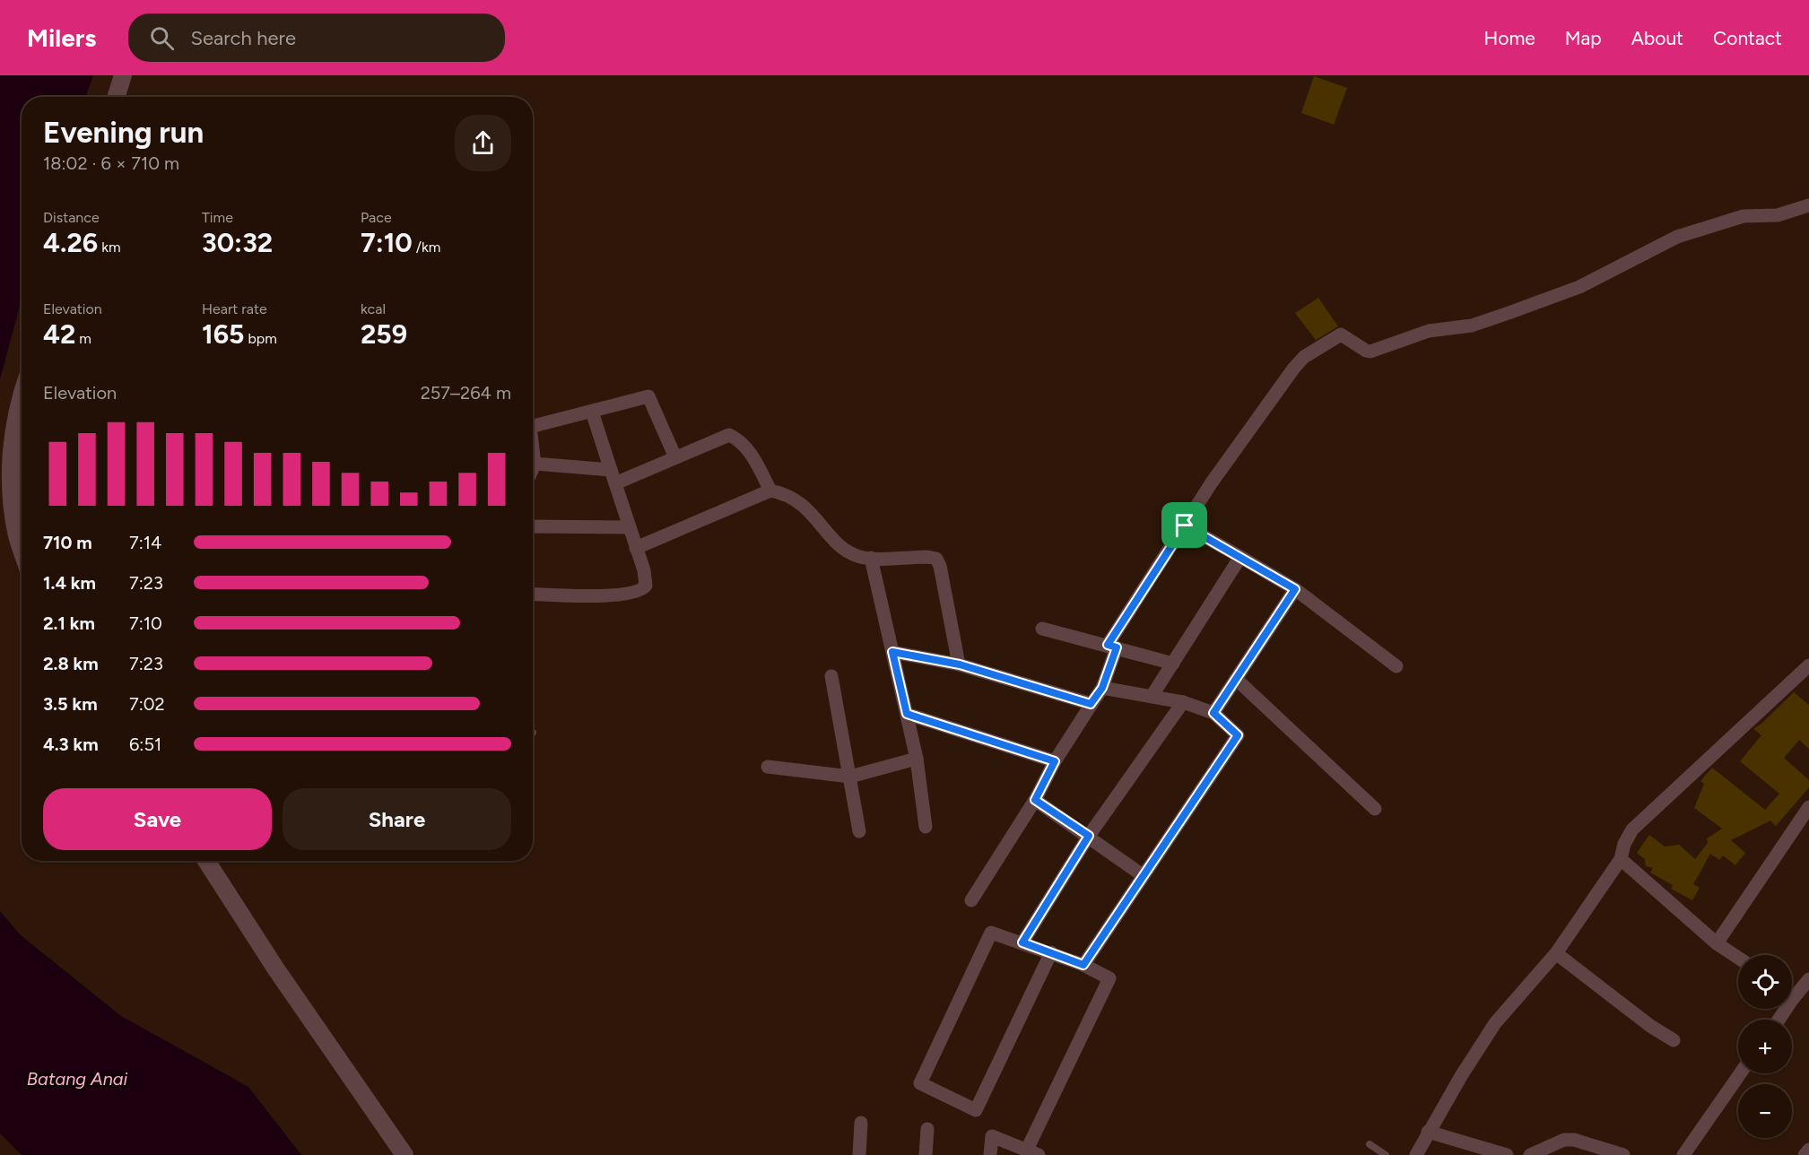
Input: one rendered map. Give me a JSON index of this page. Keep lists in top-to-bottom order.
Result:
{
  "water": ["Batang Anai"],
  "page": {
    "header": "Milers",
    "search": "Search here",
    "nav": [
      "Home",
      "Map",
      "About",
      "Contact"
    ],
    "heading": ["Evening run", "18:02 · 6 × 710 m"],
    "stats": [
      ["Distance", "4.26 km"],
      ["Time", "30:32"],
      ["Pace", "7:10 /km"],
      ["Elevation", "42 m"],
      ["Heart rate", "165 bpm"],
      ["kcal", "259"]
    ],
    "chart": ["Elevation", "257–264 m"],
    "list": [
      {
        "name": "710 m",
        "note": "7:14"
      },
      {
        "name": "1.4 km",
        "note": "7:23"
      },
      {
        "name": "2.1 km",
        "note": "7:10"
      },
      {
        "name": "2.8 km",
        "note": "7:23"
      },
      {
        "name": "3.5 km",
        "note": "7:02"
      },
      {
        "name": "4.3 km",
        "note": "6:51"
      }
    ],
    "buttons": ["Save", "Share"],
    "map_buttons": ["+", "−"]
  }
}
